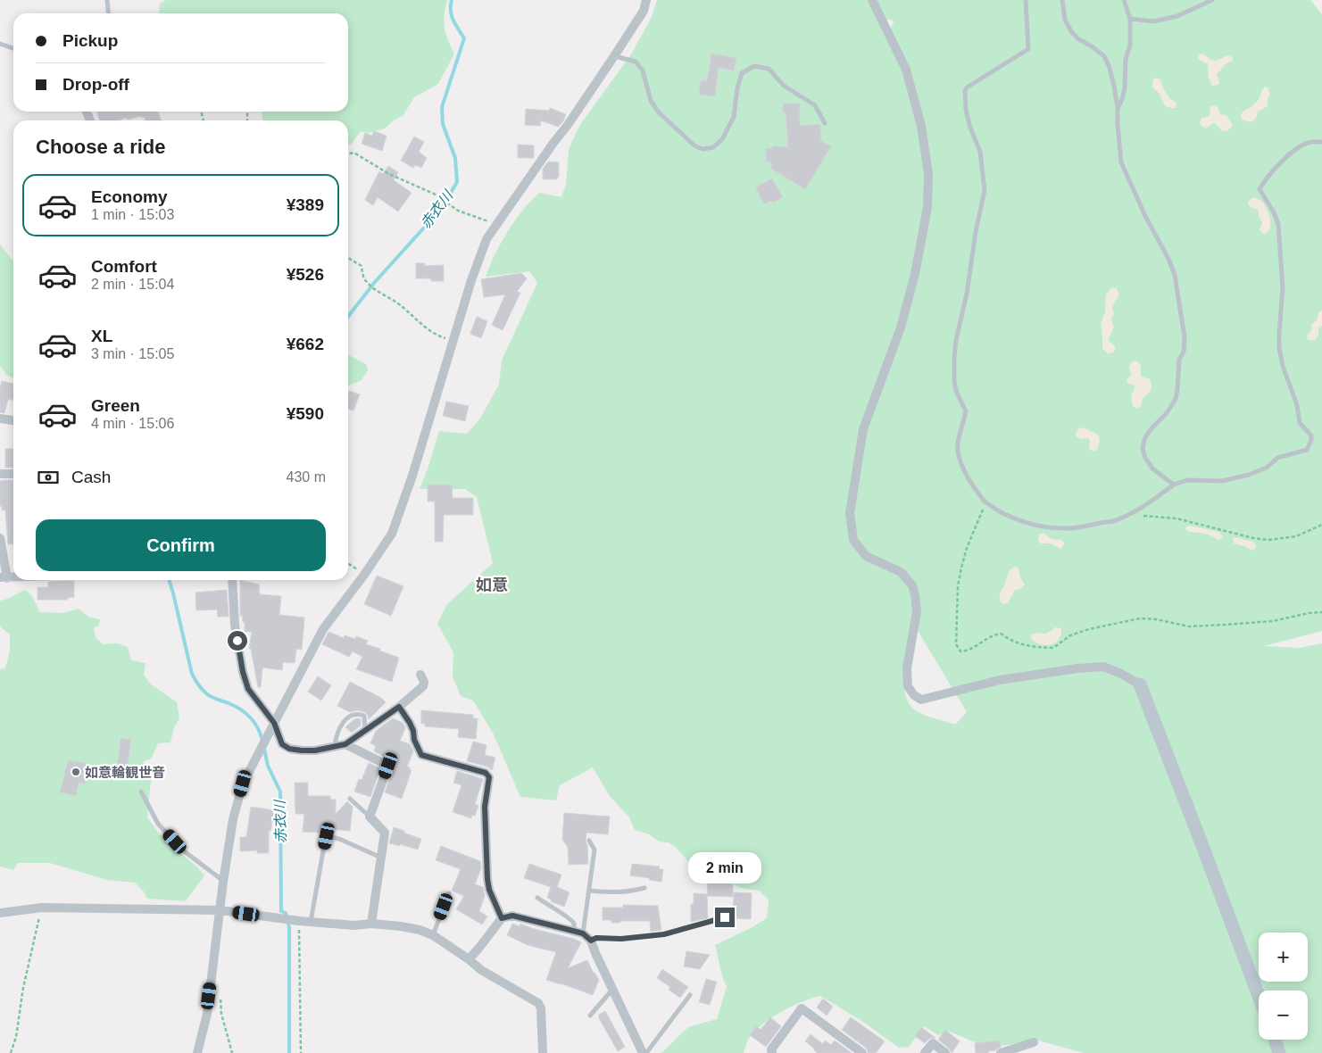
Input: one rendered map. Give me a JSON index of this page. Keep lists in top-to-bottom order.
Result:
{
  "districts": ["如意"],
  "water": ["赤衣川"],
  "places": ["如意輪観世音"],
  "page": {
    "banner": ["Pickup", "Drop-off"],
    "heading": "Choose a ride",
    "list": [
      {
        "name": "Economy",
        "note": "1 min · 15:03",
        "value": "¥389"
      },
      {
        "name": "Comfort",
        "note": "2 min · 15:04",
        "value": "¥526"
      },
      {
        "name": "XL",
        "note": "3 min · 15:05",
        "value": "¥662"
      },
      {
        "name": "Green",
        "note": "4 min · 15:06",
        "value": "¥590"
      }
    ],
    "pay": ["Cash", "430 m"],
    "buttons": "Confirm",
    "bubble": "2 min",
    "map_buttons": ["+", "−"]
  }
}
